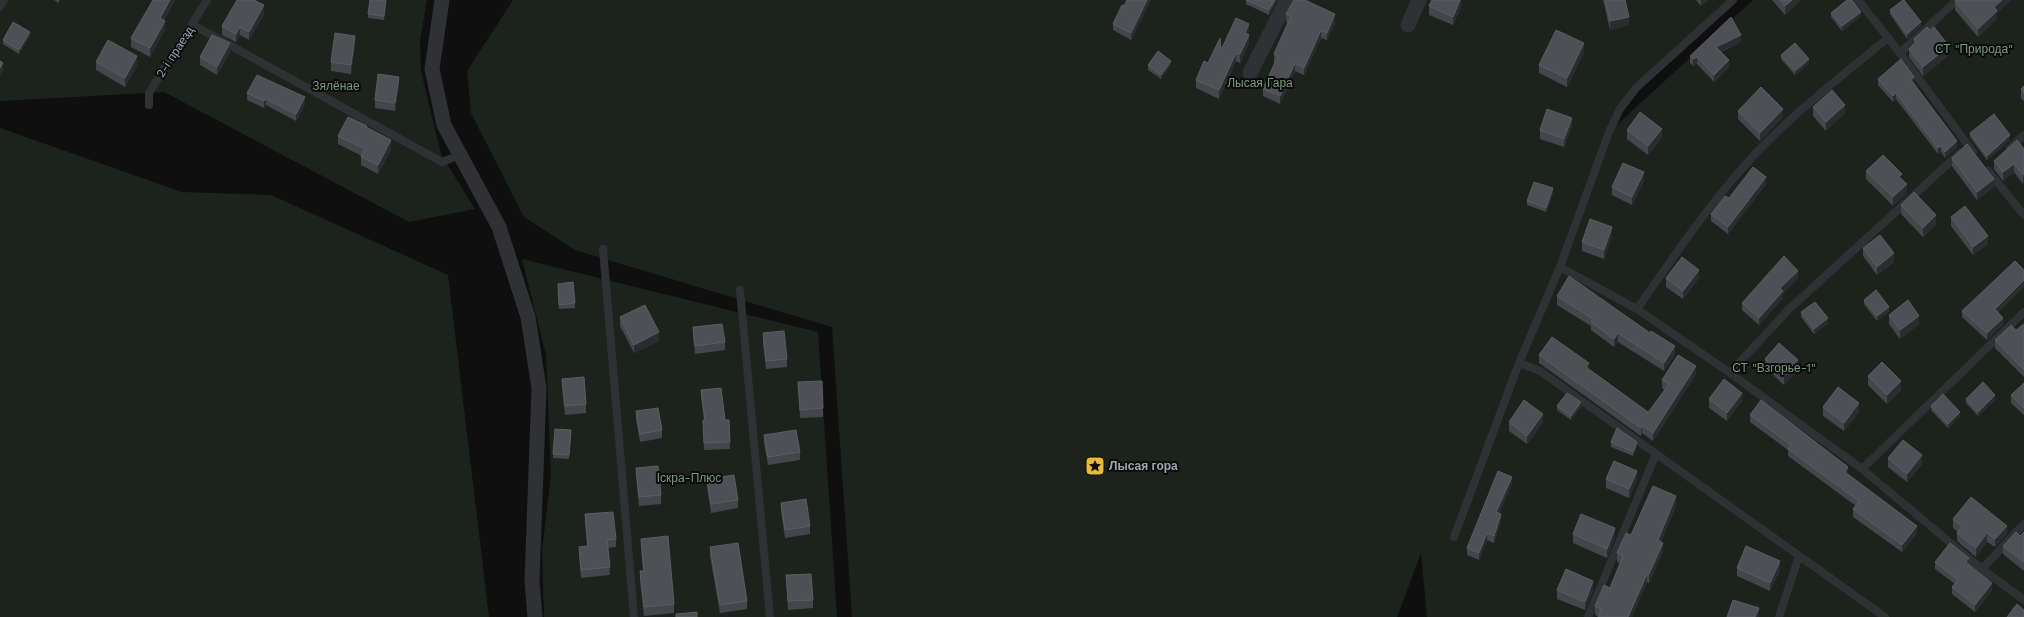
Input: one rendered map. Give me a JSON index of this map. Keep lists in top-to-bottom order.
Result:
{
  "streets": {
    "lane": ["2-і праезд"]
  },
  "parks": [
    "СТ \"Природа\"",
    "Лысая Гара",
    "Зялёнае",
    "СТ \"Взгорье-1\"",
    "Іскра-Плюс"
  ],
  "places": {
    "place": ["Лысая гора"]
  }
}
